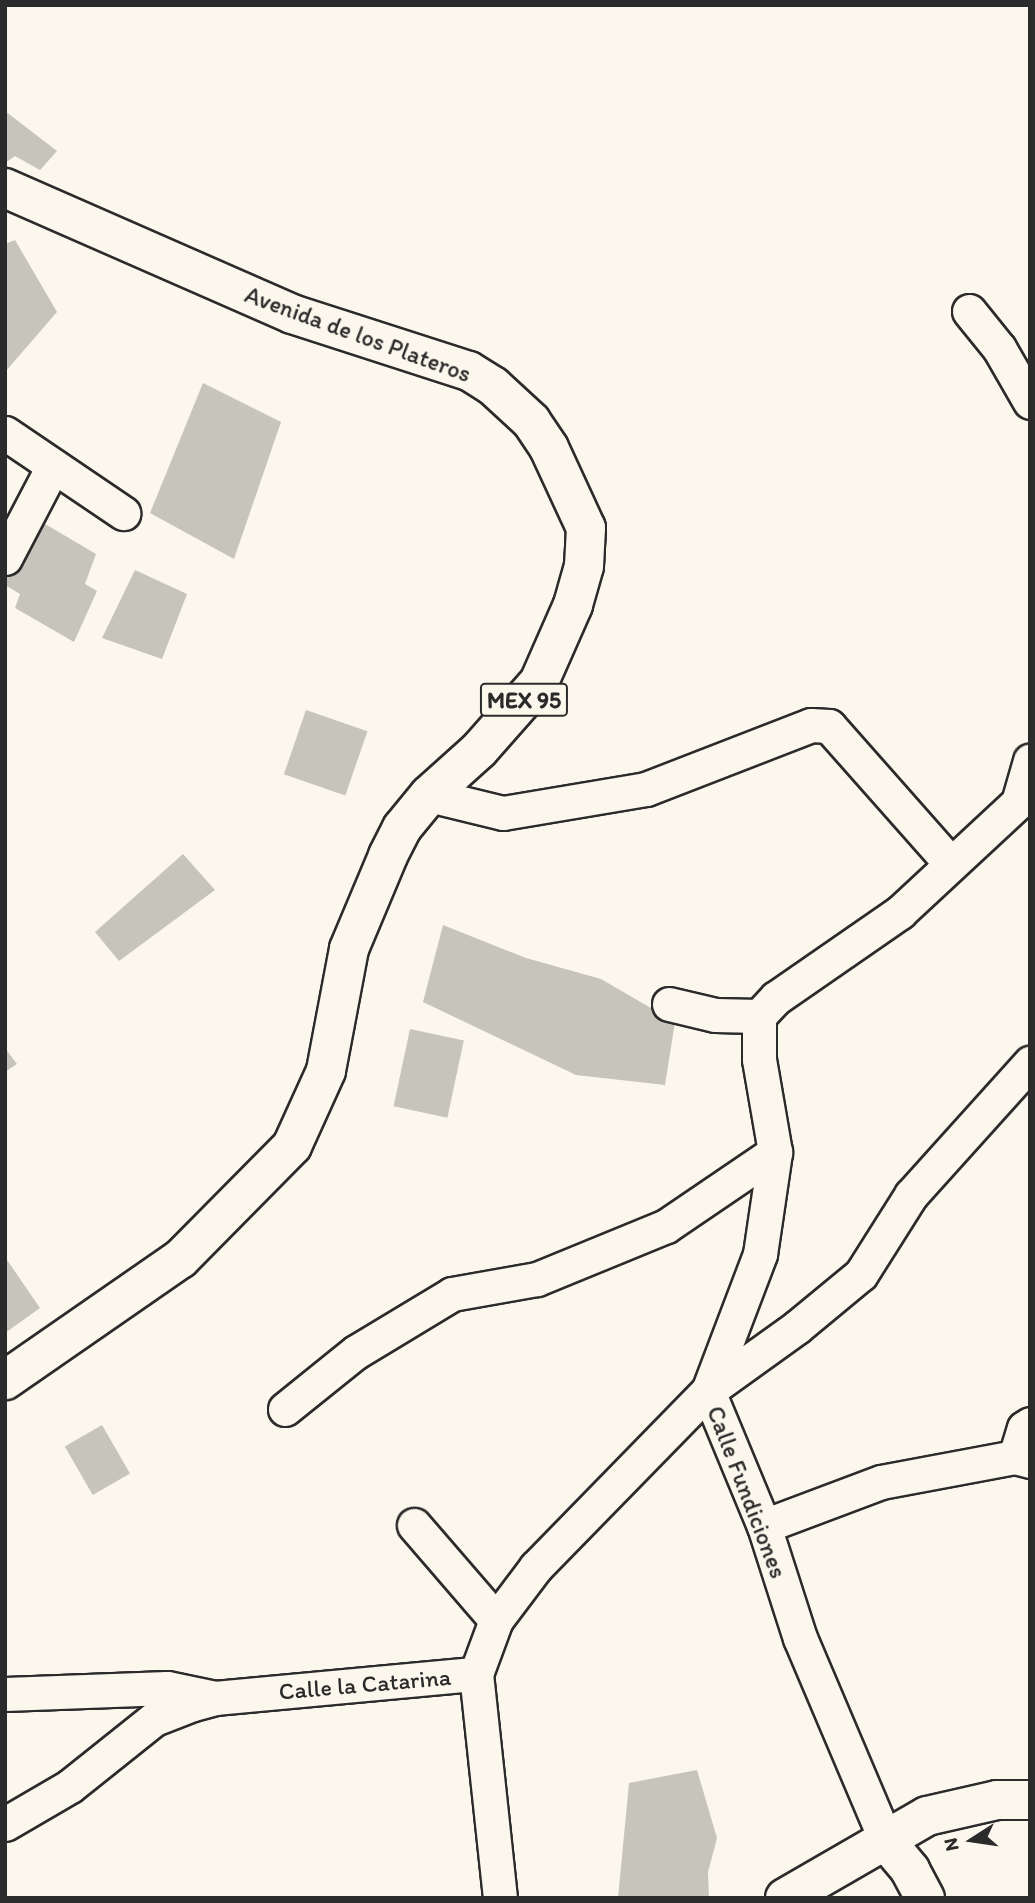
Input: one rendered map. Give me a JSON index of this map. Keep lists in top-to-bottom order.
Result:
{
  "streets": {
    "main road": ["Avenida de los Plateros", "MEX 95", "Calle Fundiciones"],
    "street": ["Calle la Catarina"]
  },
  "crossings": [
    ["Calle Fundiciones", "Calle la Catarina"]
  ],
  "north": "left"
}
